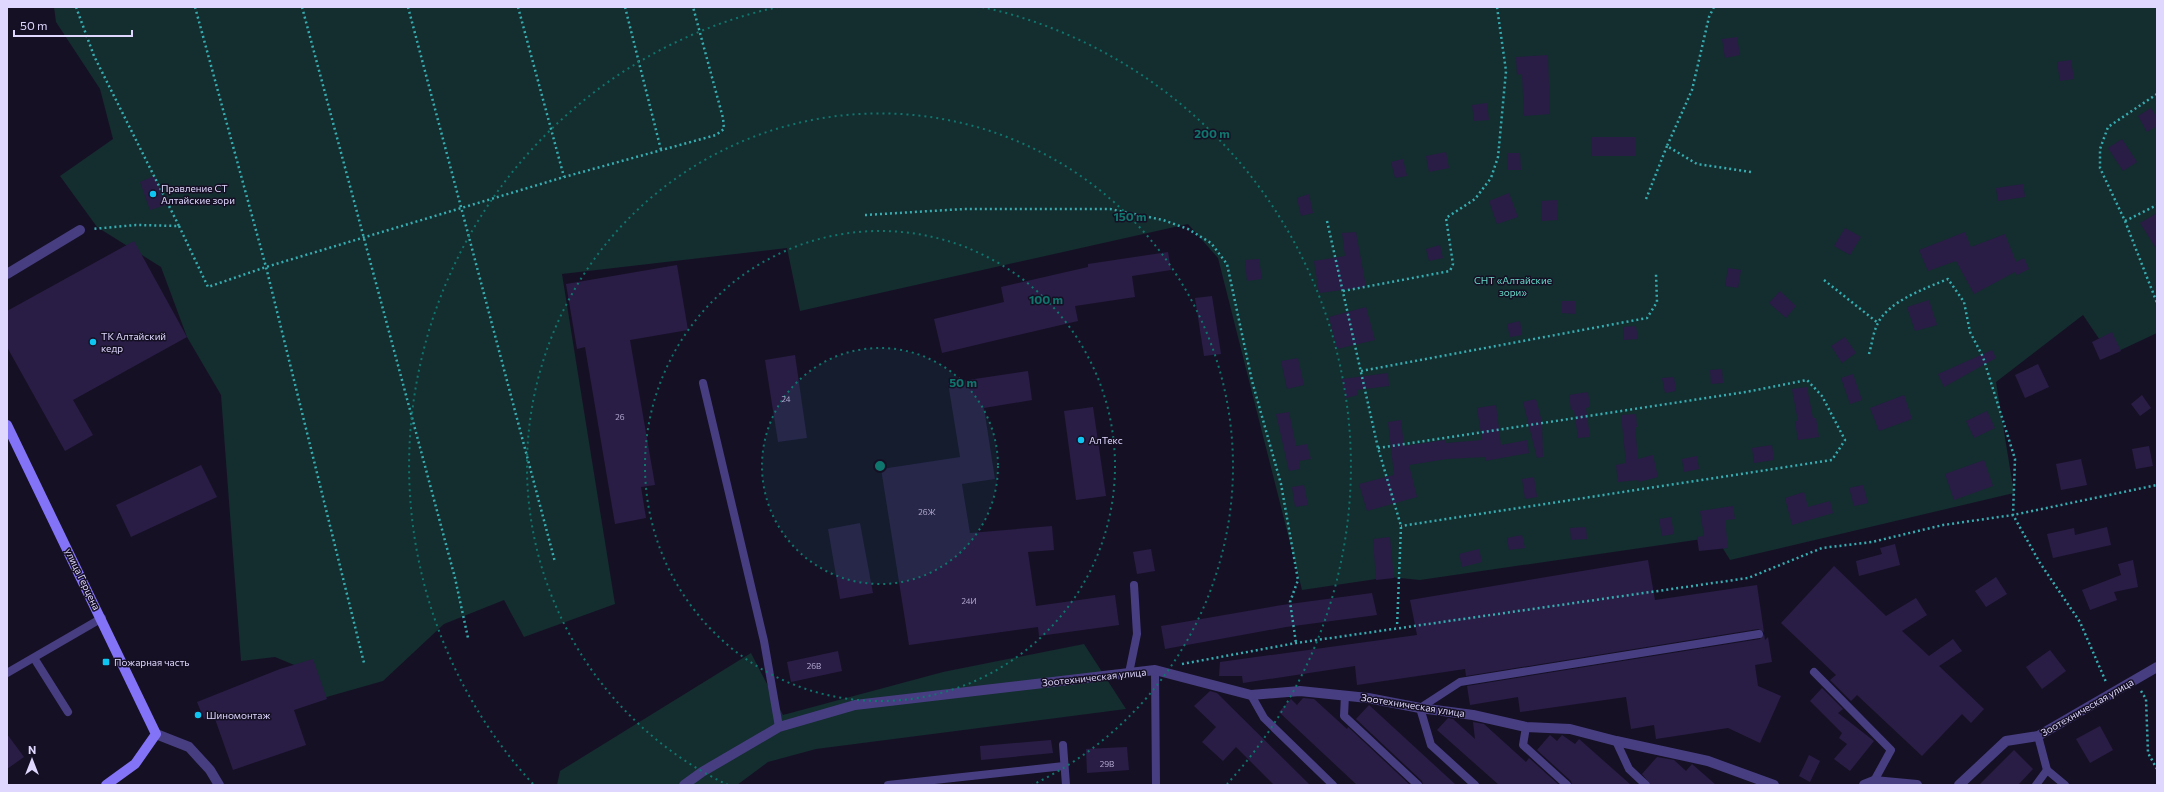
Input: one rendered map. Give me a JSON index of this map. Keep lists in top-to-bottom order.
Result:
{
  "streets": {
    "street": ["улица Герцена", "Зоотехническая улица"]
  },
  "parks": ["СНТ «Алтайские зори»"],
  "places": {
    "other": [
      "Правление СТ Алтайские зори",
      "ТК Алтайский кедр",
      "АлТекс",
      "Шиномонтаж"
    ],
    "transit": ["Пожарная часть"]
  },
  "house_numbers": [
    "24",
    "26",
    "26Ж",
    "24И",
    "26В",
    "29В"
  ],
  "scale_bar": "50 m",
  "north": "top",
  "rings": [
    "200 m",
    "150 m",
    "100 m",
    "50 m"
  ]
}
